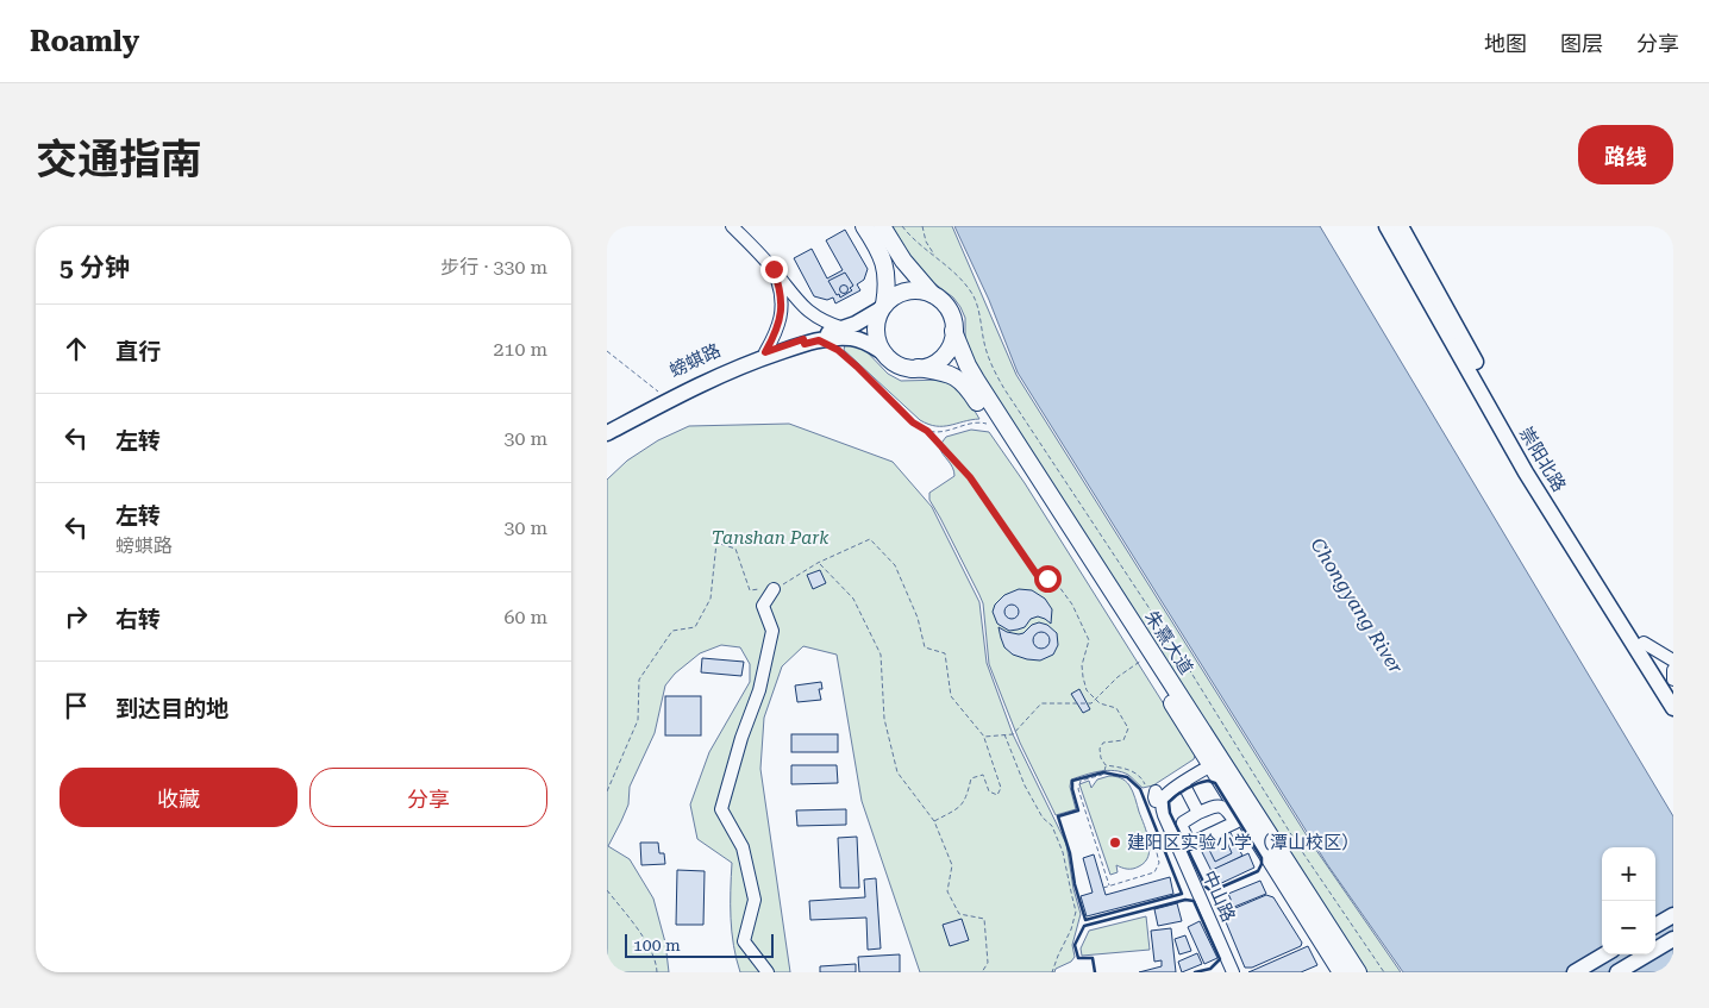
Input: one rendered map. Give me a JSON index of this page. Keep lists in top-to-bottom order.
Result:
{
  "streets": {
    "highway": ["朱熹大道"],
    "main road": ["螃蜞路", "崇阳北路"],
    "street": ["中山路"]
  },
  "water": ["Chongyang River"],
  "parks": ["Tanshan Park"],
  "places": ["建阳区实验小学（潭山校区）"],
  "scale_bar": "100 m",
  "page": {
    "header": "Roamly",
    "nav": ["地图", "图层", "分享"],
    "title": "交通指南",
    "buttons": [
      "路线",
      ["收藏", "分享"]
    ],
    "heading": ["5 分钟", "步行 · 330 m"],
    "list": [
      ["直行", "210 m"],
      ["左转", "30 m"],
      ["左转", "螃蜞路", "30 m"],
      ["右转", "60 m"],
      "到达目的地"
    ],
    "map_buttons": ["+", "−"],
    "scale": "100 m"
  }
}
